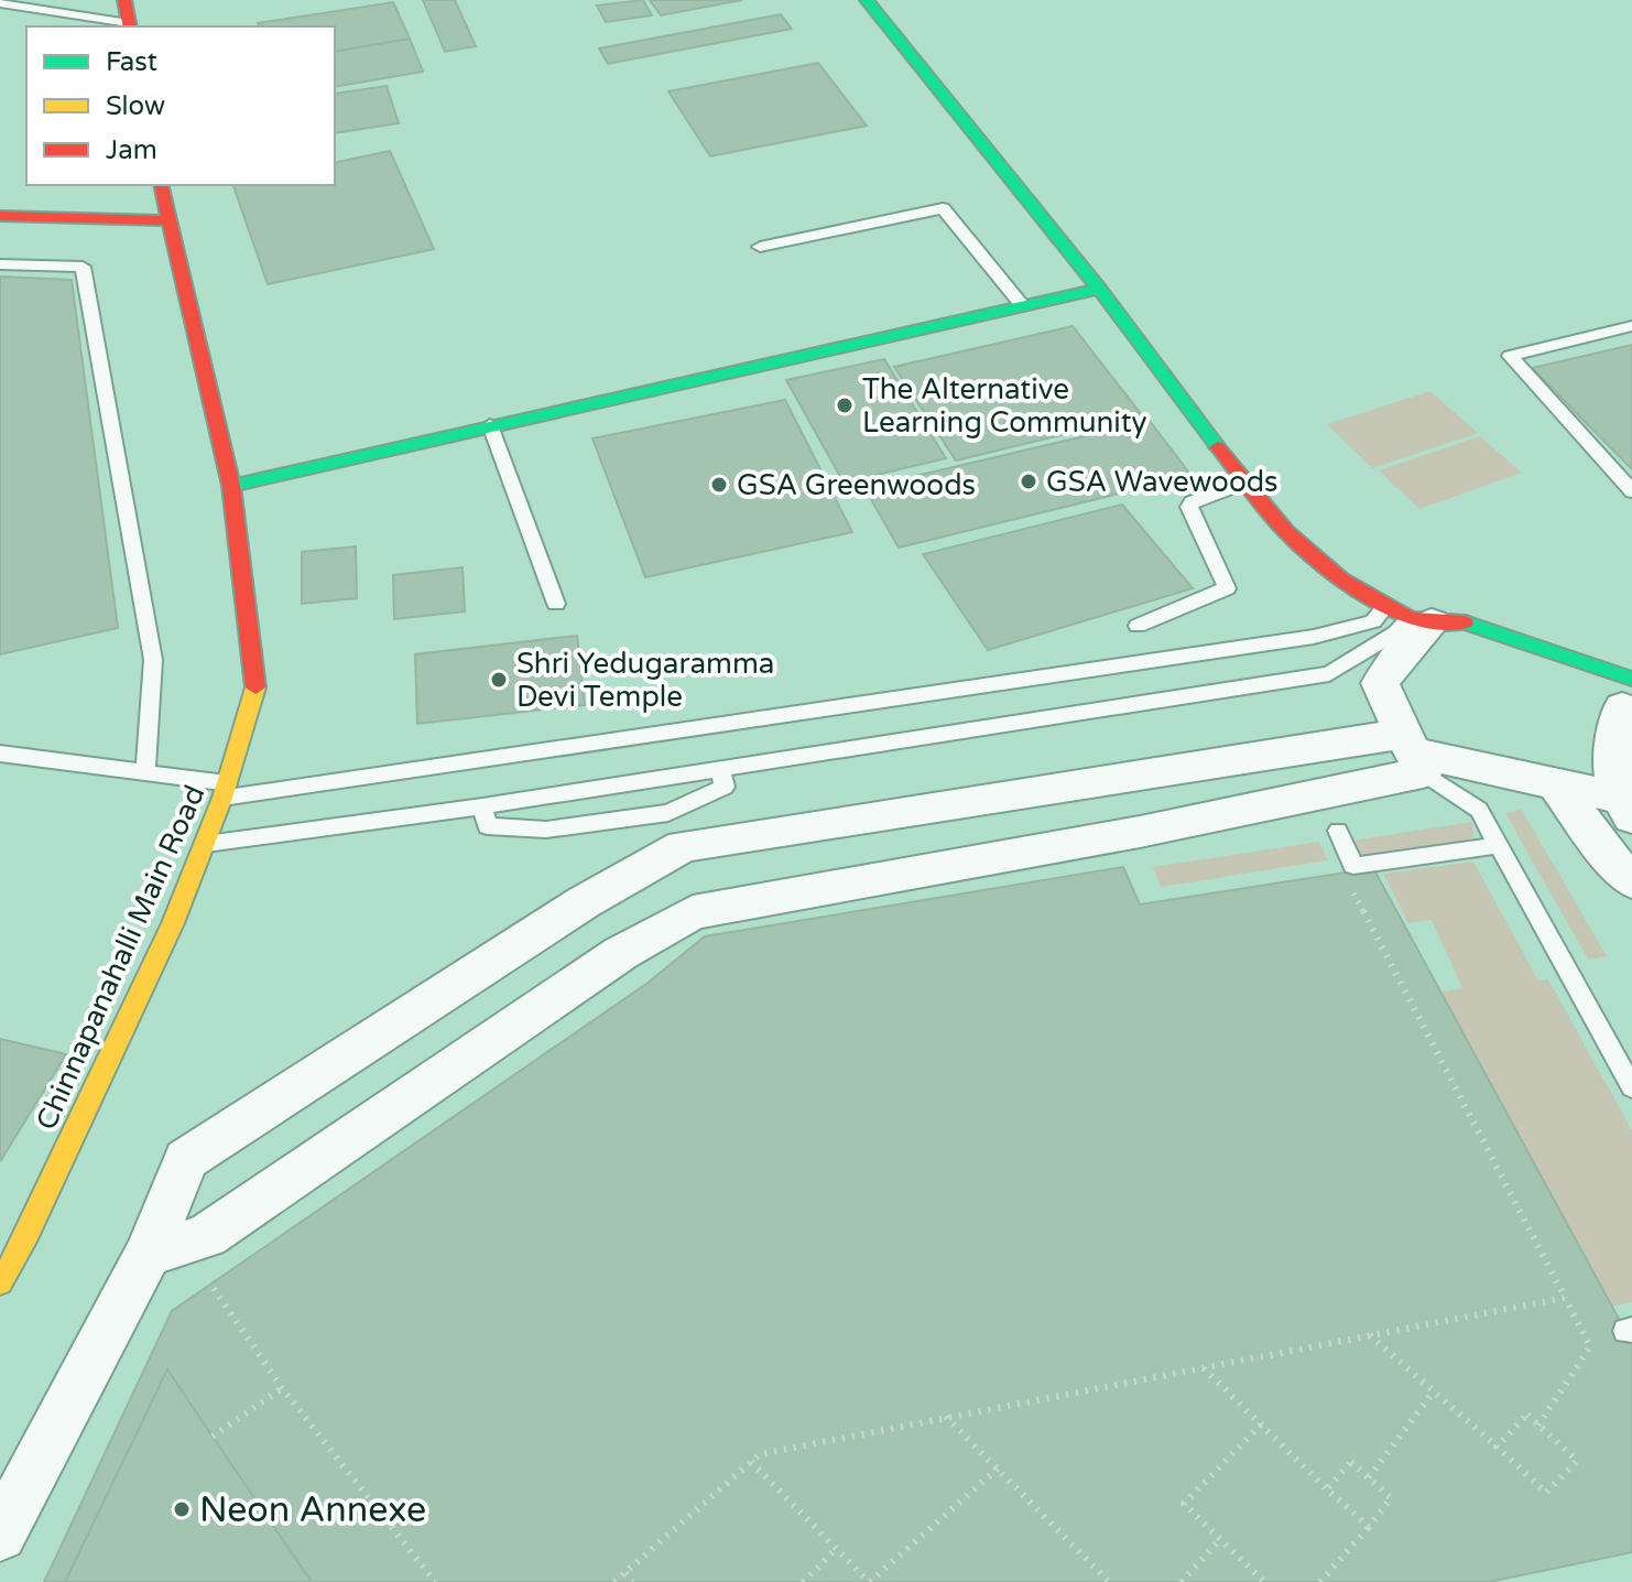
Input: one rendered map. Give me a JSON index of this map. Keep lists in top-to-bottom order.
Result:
{
  "streets": {
    "street": ["Chinnapanahalli Main Road"]
  },
  "places": [
    "The Alternative Learning Community",
    "GSA Wavewoods",
    "GSA Greenwoods",
    "Shri Yedugaramma Devi Temple",
    "Neon Annexe"
  ],
  "legend": ["Fast", "Slow", "Jam"]
}
